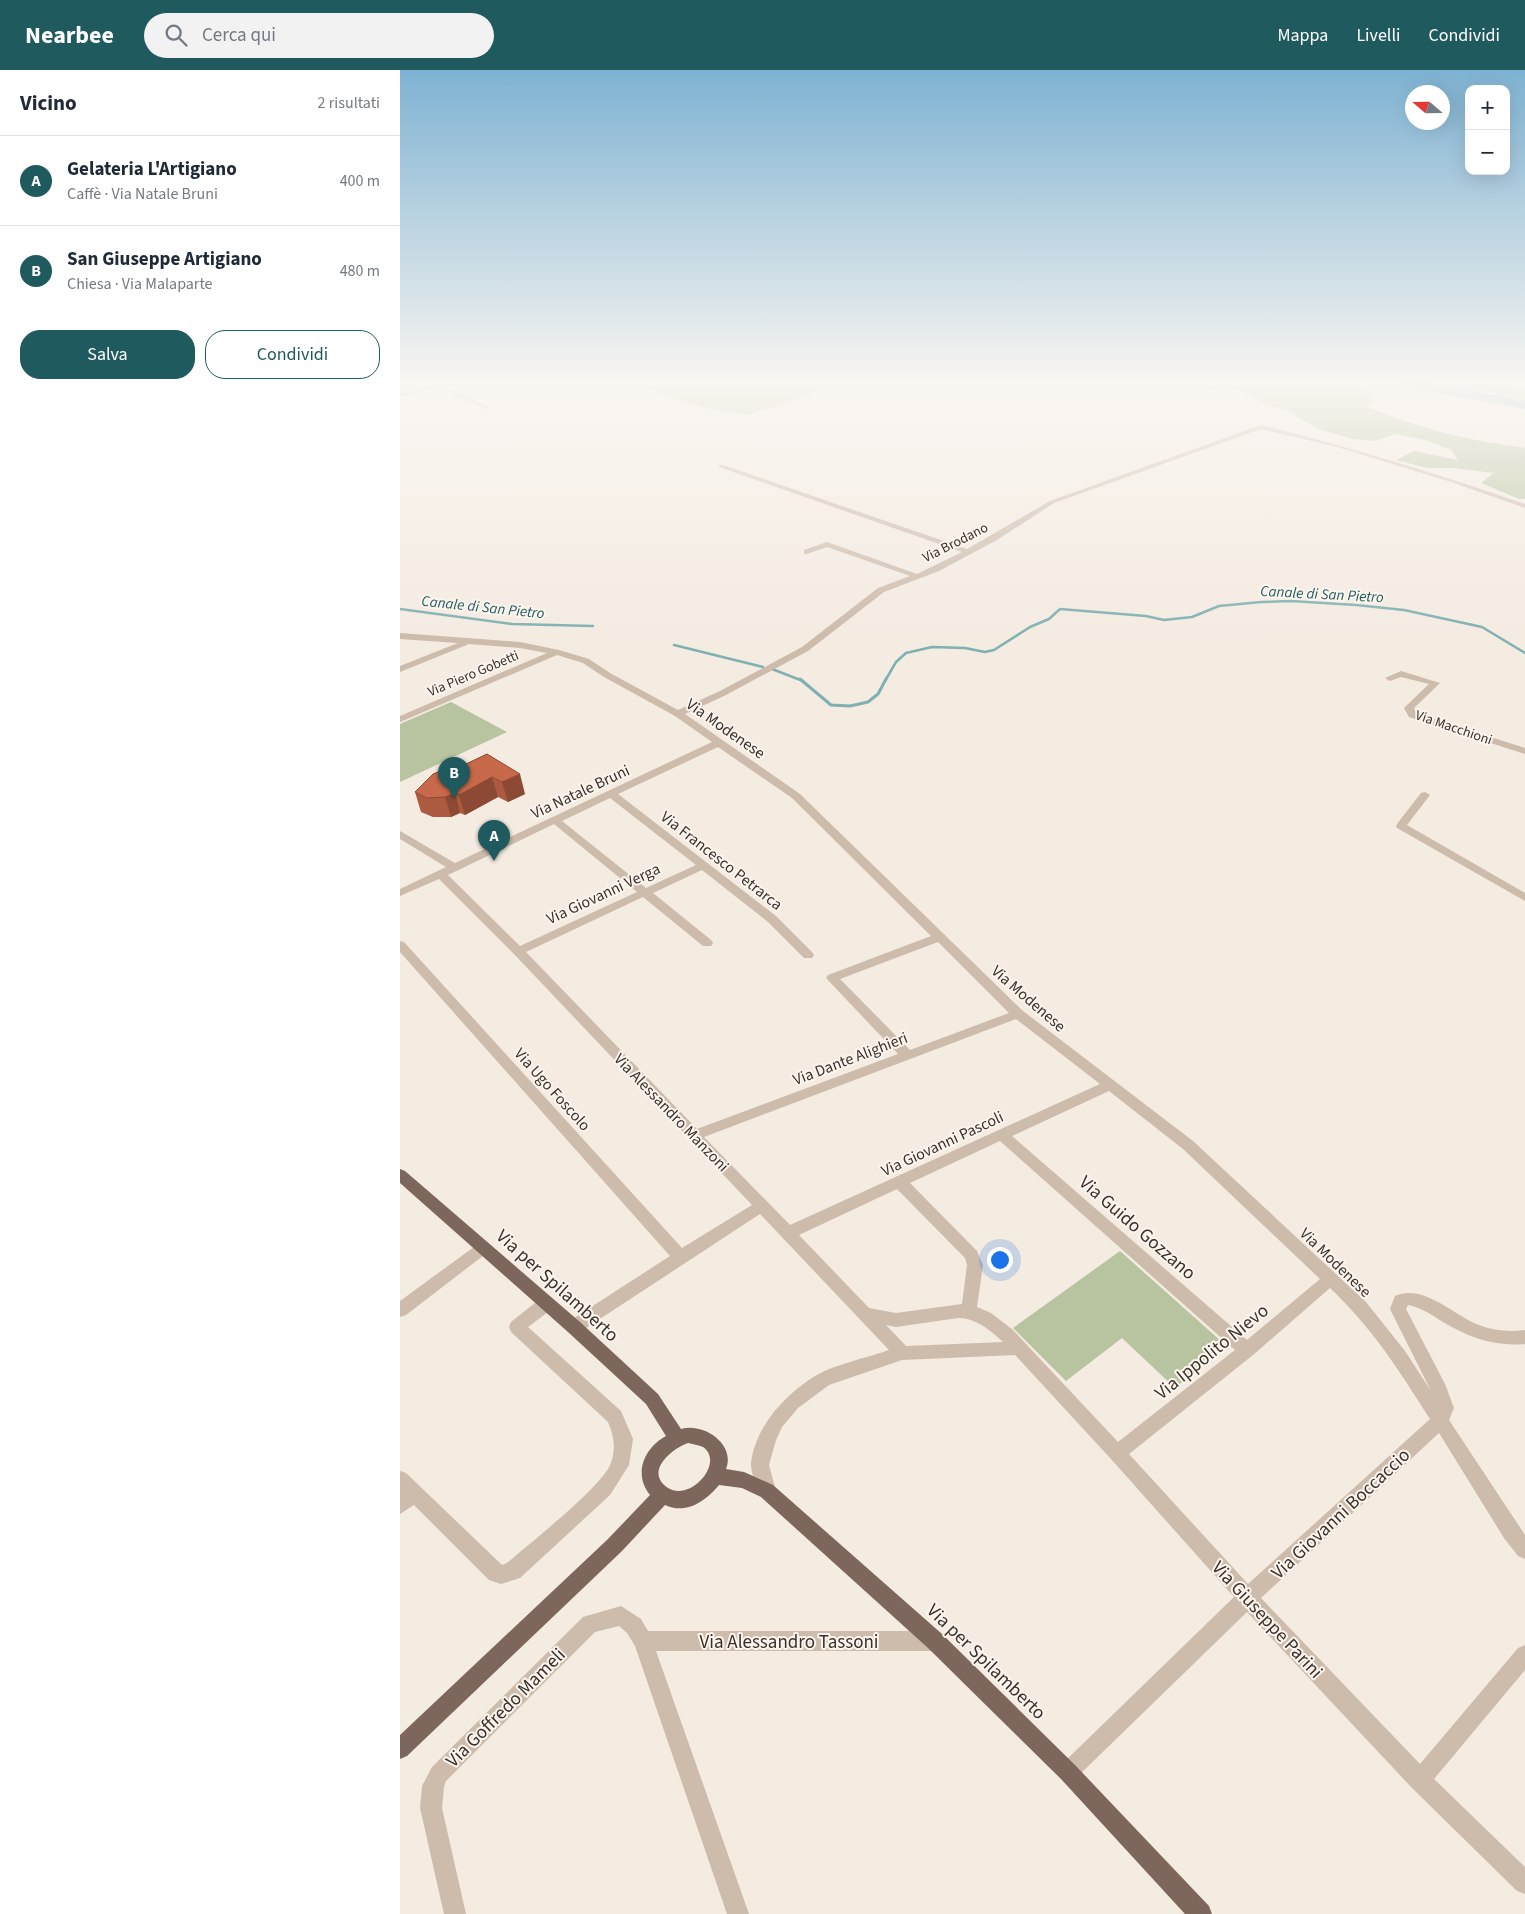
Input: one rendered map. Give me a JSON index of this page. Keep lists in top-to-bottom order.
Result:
{
  "streets": {
    "main road": ["Via per Spilamberto"],
    "street": [
      "Via Brodano",
      "Via Piero Gobetti",
      "Via Macchioni",
      "Via Modenese",
      "Via Natale Bruni",
      "Via Francesco Petrarca",
      "Via Giovanni Verga",
      "Via Dante Alighieri",
      "Via Ugo Foscolo",
      "Via Alessandro Manzoni",
      "Via Giovanni Pascoli",
      "Via Guido Gozzano",
      "Via Ippolito Nievo",
      "Via Giovanni Boccaccio",
      "Via Giuseppe Parini",
      "Via Alessandro Tassoni",
      "Via Goffredo Mameli"
    ]
  },
  "crossings": [
    ["Via Brodano", "Via Modenese"],
    ["Via Piero Gobetti", "Via Modenese"],
    ["Via Modenese", "Via Natale Bruni"],
    ["Via Modenese", "Via Dante Alighieri"],
    ["Via Modenese", "Via Giovanni Pascoli"],
    ["Via Modenese", "Via Ippolito Nievo"],
    ["Via Modenese", "Via Giovanni Boccaccio"],
    ["Via Natale Bruni", "Via Francesco Petrarca"],
    ["Via Natale Bruni", "Via Alessandro Manzoni"],
    ["Via Francesco Petrarca", "Via Giovanni Verga"],
    ["Via Giovanni Verga", "Via Alessandro Manzoni"],
    ["Via Dante Alighieri", "Via Alessandro Manzoni"],
    ["Via Alessandro Manzoni", "Via Giovanni Pascoli"],
    ["Via Giovanni Pascoli", "Via Guido Gozzano"],
    ["Via Guido Gozzano", "Via Ippolito Nievo"],
    ["Via per Spilamberto", "Via Giovanni Boccaccio"],
    ["Via per Spilamberto", "Via Alessandro Tassoni"],
    ["Via Ippolito Nievo", "Via Giuseppe Parini"],
    ["Via Giovanni Boccaccio", "Via Giuseppe Parini"],
    ["Via Alessandro Tassoni", "Via Goffredo Mameli"]
  ],
  "water": ["Canale di San Pietro"],
  "north": "left",
  "page": {
    "header": "Nearbee",
    "search": "Cerca qui",
    "nav": ["Mappa", "Livelli", "Condividi"],
    "heading": ["Vicino", "2 risultati"],
    "map_buttons": ["+", "−"],
    "list": [
      {
        "mark": "A",
        "name": "Gelateria L'Artigiano",
        "note": "Caffè · Via Natale Bruni",
        "value": "400 m"
      },
      {
        "mark": "B",
        "name": "San Giuseppe Artigiano",
        "note": "Chiesa · Via Malaparte",
        "value": "480 m"
      }
    ],
    "buttons": ["Salva", "Condividi"],
    "pins": ["B", "A"]
  }
}
